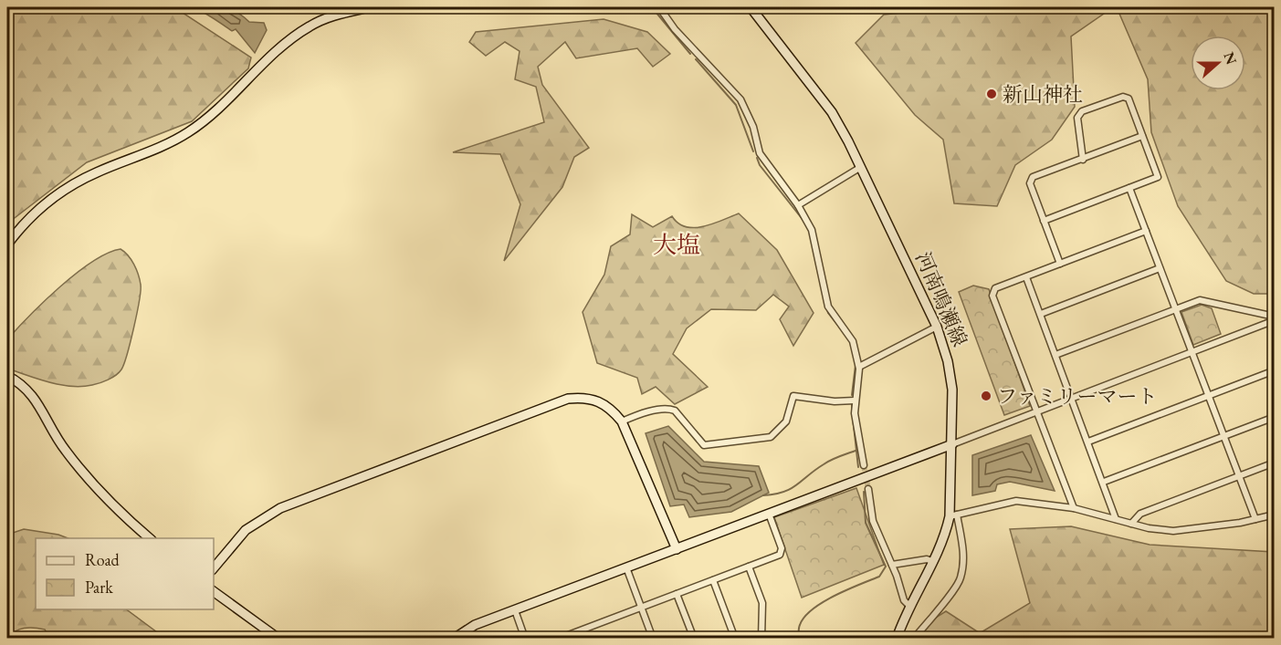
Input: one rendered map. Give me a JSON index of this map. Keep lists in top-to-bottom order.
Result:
{
  "streets": {
    "street": ["河南鳴瀬線"]
  },
  "districts": ["大塩"],
  "places": ["新山神社", "ファミリーマート"],
  "legend": ["Road", "Park"],
  "north": "right"
}
